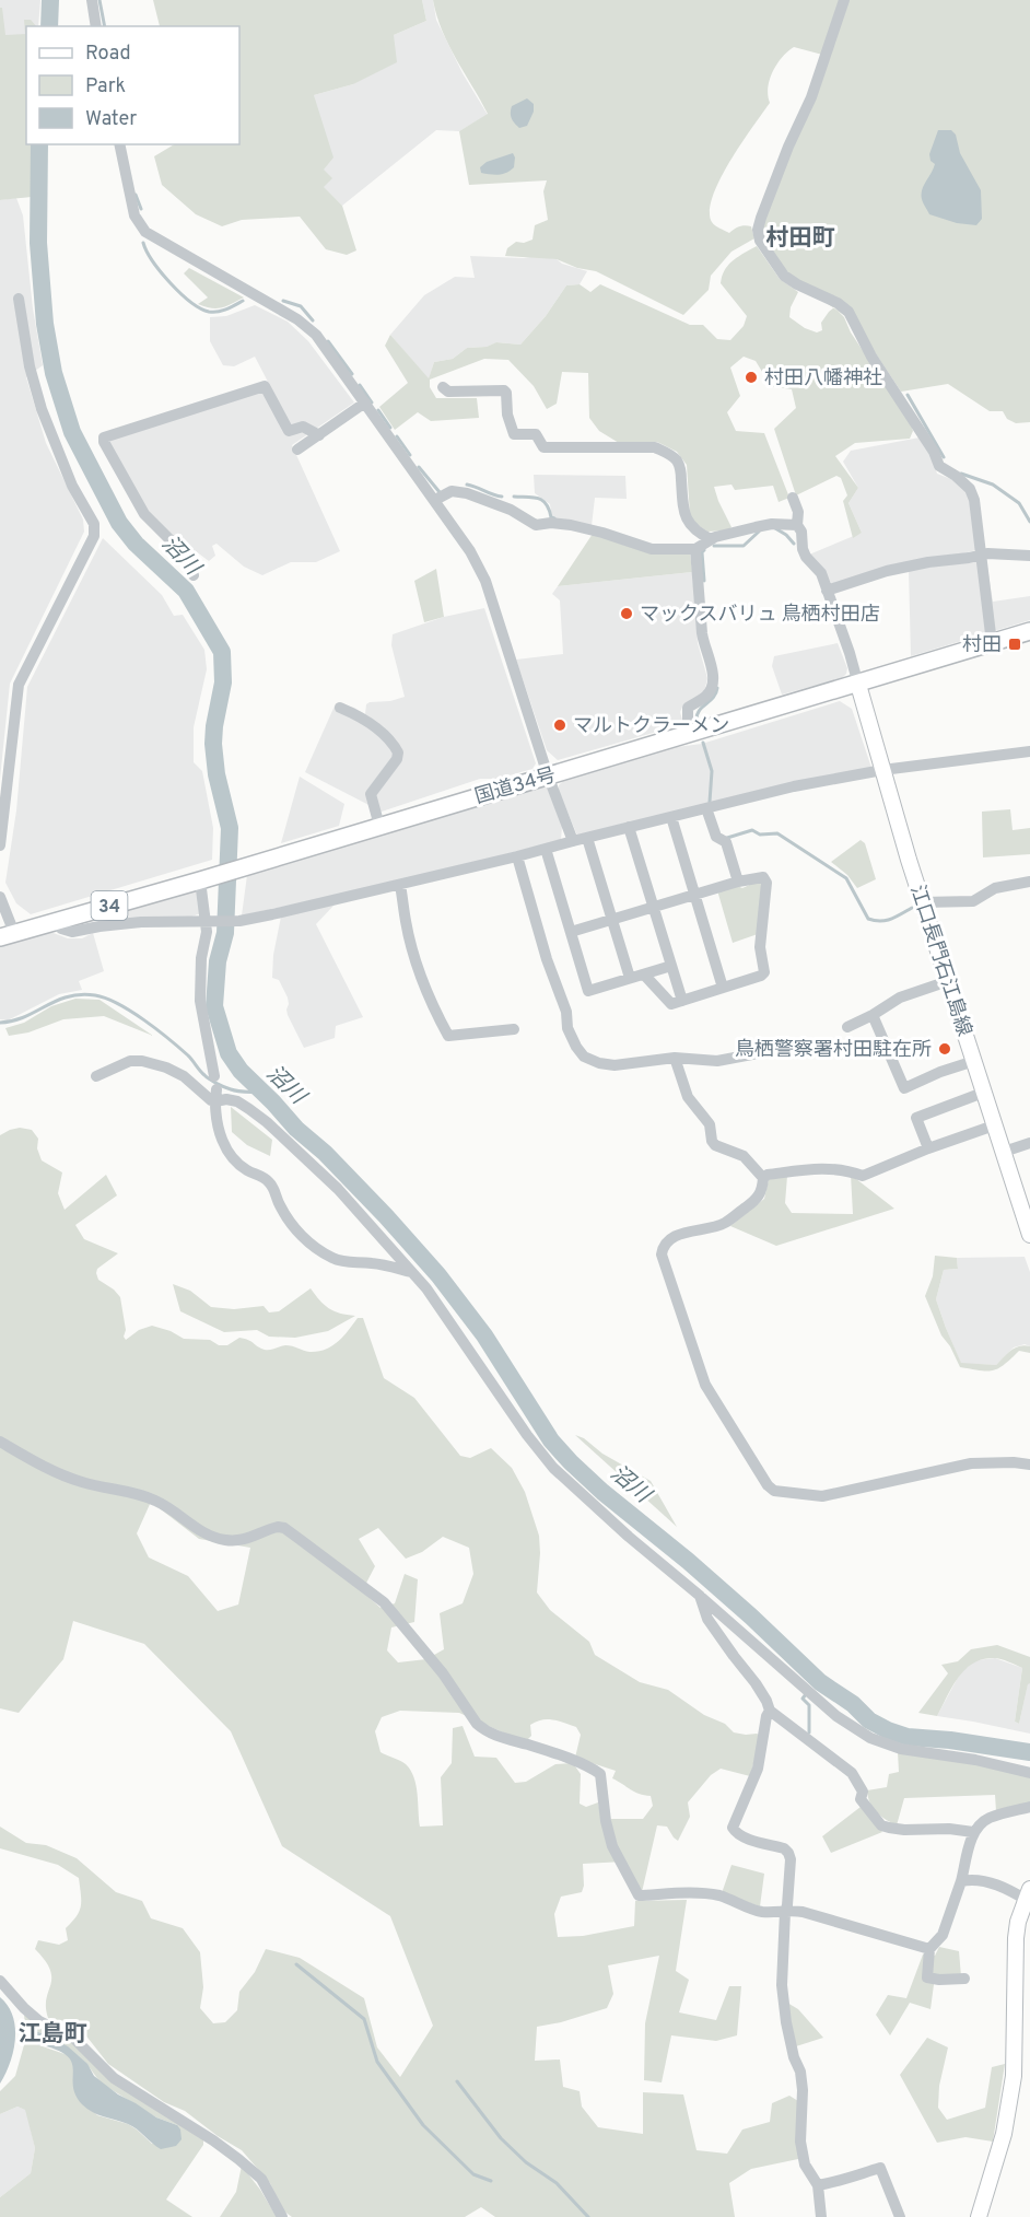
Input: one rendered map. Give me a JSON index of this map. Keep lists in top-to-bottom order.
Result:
{
  "streets": {
    "highway": ["国道34号", "34"],
    "main road": ["江口長門石江島線"]
  },
  "crossings": [
    ["国道34号", "江口長門石江島線"]
  ],
  "districts": ["村田町", "江島町"],
  "water": ["沼川"],
  "places": {
    "other": [
      "村田八幡神社",
      "マックスバリュ 鳥栖村田店",
      "マルトクラーメン",
      "鳥栖警察署村田駐在所"
    ],
    "transit": ["村田"]
  },
  "legend": ["Road", "Park", "Water"]
}
